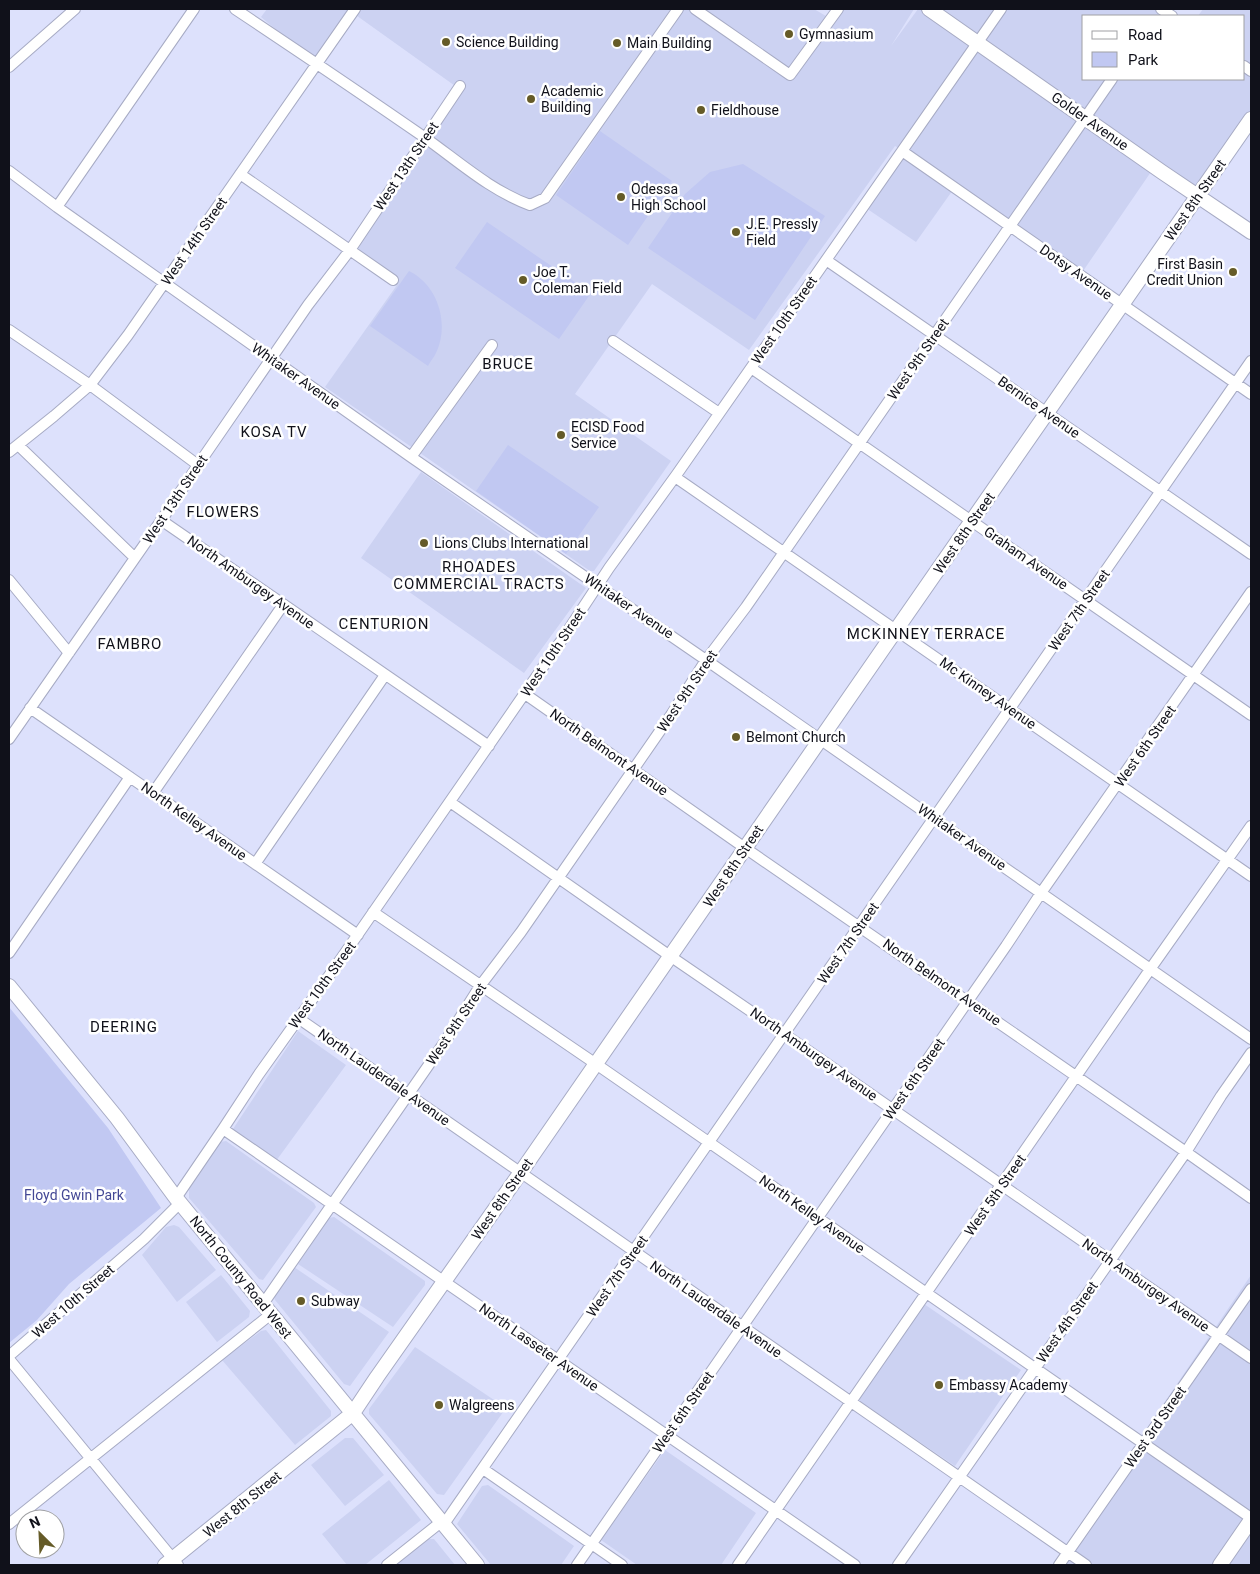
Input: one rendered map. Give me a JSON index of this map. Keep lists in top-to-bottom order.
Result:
{
  "streets": {
    "main road": ["Golder Avenue", "West 8th Street", "North County Road West"],
    "street": [
      "West 13th Street",
      "West 14th Street",
      "Dotsy Avenue",
      "West 10th Street",
      "West 9th Street",
      "Whitaker Avenue",
      "Bernice Avenue",
      "Graham Avenue",
      "North Amburgey Avenue",
      "West 7th Street",
      "Mc Kinney Avenue",
      "West 6th Street",
      "North Belmont Avenue",
      "North Kelley Avenue",
      "North Lauderdale Avenue",
      "West 5th Street",
      "West 4th Street",
      "North Lasseter Avenue",
      "West 3rd Street"
    ]
  },
  "crossings": [
    ["Golder Avenue", "West 8th Street"],
    ["Golder Avenue", "West 10th Street"],
    ["Golder Avenue", "West 9th Street"],
    ["West 13th Street", "Whitaker Avenue"],
    ["West 13th Street", "North Amburgey Avenue"],
    ["West 13th Street", "North Kelley Avenue"],
    ["West 8th Street", "Dotsy Avenue"],
    ["West 8th Street", "Whitaker Avenue"],
    ["West 8th Street", "Bernice Avenue"],
    ["West 8th Street", "Graham Avenue"],
    ["West 8th Street", "North Amburgey Avenue"],
    ["West 8th Street", "Mc Kinney Avenue"],
    ["West 8th Street", "North Belmont Avenue"],
    ["West 8th Street", "North Kelley Avenue"],
    ["West 8th Street", "North Lauderdale Avenue"],
    ["West 8th Street", "North County Road West"],
    ["West 8th Street", "North Lasseter Avenue"],
    ["West 14th Street", "Whitaker Avenue"],
    ["Dotsy Avenue", "West 10th Street"],
    ["Dotsy Avenue", "West 9th Street"],
    ["Dotsy Avenue", "West 7th Street"],
    ["West 10th Street", "Whitaker Avenue"],
    ["West 10th Street", "Bernice Avenue"],
    ["West 10th Street", "Graham Avenue"],
    ["West 10th Street", "North Amburgey Avenue"],
    ["West 10th Street", "Mc Kinney Avenue"],
    ["West 10th Street", "North Belmont Avenue"],
    ["West 10th Street", "North Kelley Avenue"],
    ["West 10th Street", "North Lauderdale Avenue"],
    ["West 10th Street", "North County Road West"],
    ["West 10th Street", "North Lasseter Avenue"],
    ["West 9th Street", "Whitaker Avenue"],
    ["West 9th Street", "Bernice Avenue"],
    ["West 9th Street", "Graham Avenue"],
    ["West 9th Street", "North Amburgey Avenue"],
    ["West 9th Street", "Mc Kinney Avenue"],
    ["West 9th Street", "North Belmont Avenue"],
    ["West 9th Street", "North Kelley Avenue"],
    ["West 9th Street", "North Lauderdale Avenue"],
    ["West 9th Street", "North County Road West"],
    ["West 9th Street", "North Lasseter Avenue"],
    ["Whitaker Avenue", "West 7th Street"],
    ["Whitaker Avenue", "West 6th Street"],
    ["Whitaker Avenue", "West 5th Street"],
    ["Bernice Avenue", "West 7th Street"],
    ["Graham Avenue", "West 7th Street"],
    ["Graham Avenue", "West 6th Street"],
    ["North Amburgey Avenue", "West 7th Street"],
    ["North Amburgey Avenue", "West 6th Street"],
    ["North Amburgey Avenue", "West 5th Street"],
    ["North Amburgey Avenue", "West 4th Street"],
    ["North Amburgey Avenue", "West 3rd Street"],
    ["West 7th Street", "Mc Kinney Avenue"],
    ["West 7th Street", "North Belmont Avenue"],
    ["West 7th Street", "North Kelley Avenue"],
    ["West 7th Street", "North Lauderdale Avenue"],
    ["West 7th Street", "North County Road West"],
    ["West 7th Street", "North Lasseter Avenue"],
    ["Mc Kinney Avenue", "West 6th Street"],
    ["Mc Kinney Avenue", "West 5th Street"],
    ["West 6th Street", "North Belmont Avenue"],
    ["West 6th Street", "North Kelley Avenue"],
    ["West 6th Street", "North Lauderdale Avenue"],
    ["West 6th Street", "North Lasseter Avenue"],
    ["North Belmont Avenue", "West 5th Street"],
    ["North Belmont Avenue", "West 4th Street"],
    ["North Kelley Avenue", "West 5th Street"],
    ["North Kelley Avenue", "West 4th Street"],
    ["North Kelley Avenue", "West 3rd Street"],
    ["North Lauderdale Avenue", "West 5th Street"],
    ["North Lauderdale Avenue", "West 4th Street"],
    ["North Lauderdale Avenue", "West 3rd Street"],
    ["West 5th Street", "North Lasseter Avenue"]
  ],
  "districts": [
    "BRUCE",
    "KOSA TV",
    "FLOWERS",
    "RHOADES COMMERCIAL TRACTS",
    "CENTURION",
    "MCKINNEY TERRACE",
    "FAMBRO",
    "DEERING"
  ],
  "parks": ["Floyd Gwin Park"],
  "places": [
    "Gymnasium",
    "Science Building",
    "Main Building",
    "Academic Building",
    "Fieldhouse",
    "Odessa High School",
    "J.E. Pressly Field",
    "First Basin Credit Union",
    "Joe T. Coleman Field",
    "ECISD Food Service",
    "Lions Clubs International",
    "Belmont Church",
    "Subway",
    "Embassy Academy",
    "Walgreens"
  ],
  "legend": ["Road", "Park"],
  "north": "top left"
}
